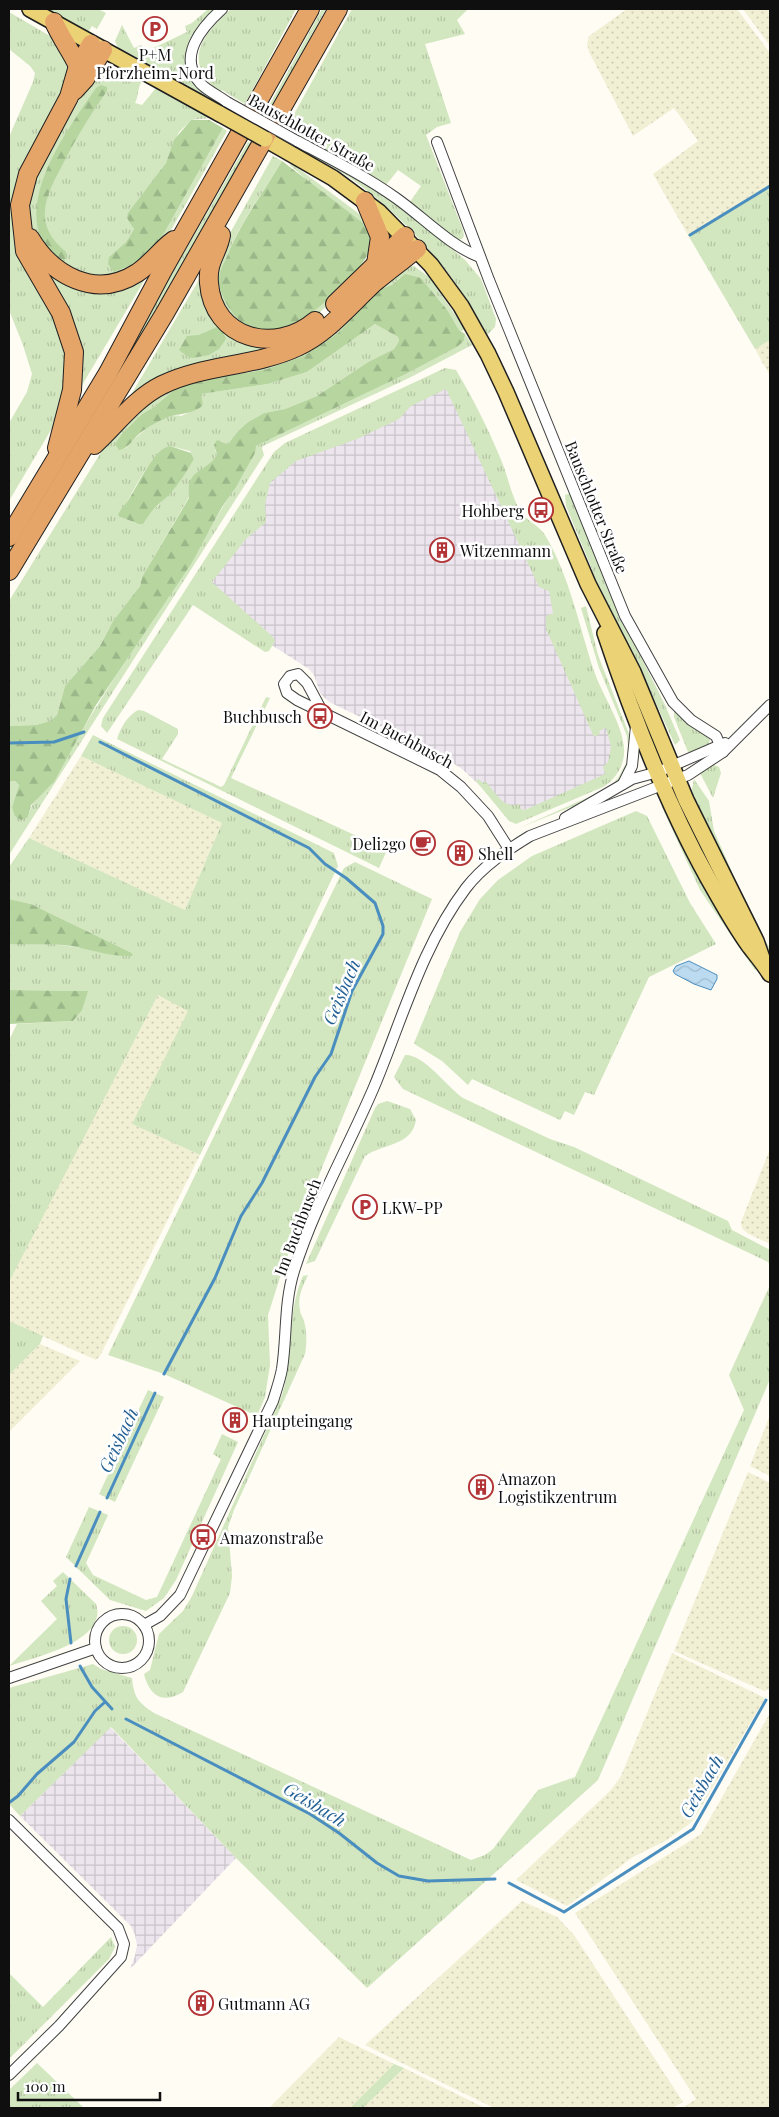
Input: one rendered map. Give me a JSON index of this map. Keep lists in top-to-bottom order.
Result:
{
  "streets": {
    "street": ["Bauschlotter Straße", "Im Buchbusch"]
  },
  "water": ["Geisbach"],
  "places": {
    "parking": ["P+M Pforzheim-Nord", "LKW-PP"],
    "bus stop": ["Hohberg", "Buchbusch", "Amazonstraße"],
    "building": [
      "Witzenmann",
      "Shell",
      "Haupteingang",
      "Amazon Logistikzentrum",
      "Gutmann AG"
    ],
    "cafe": ["Deli2go"]
  },
  "scale_bar": "100 m"
}
